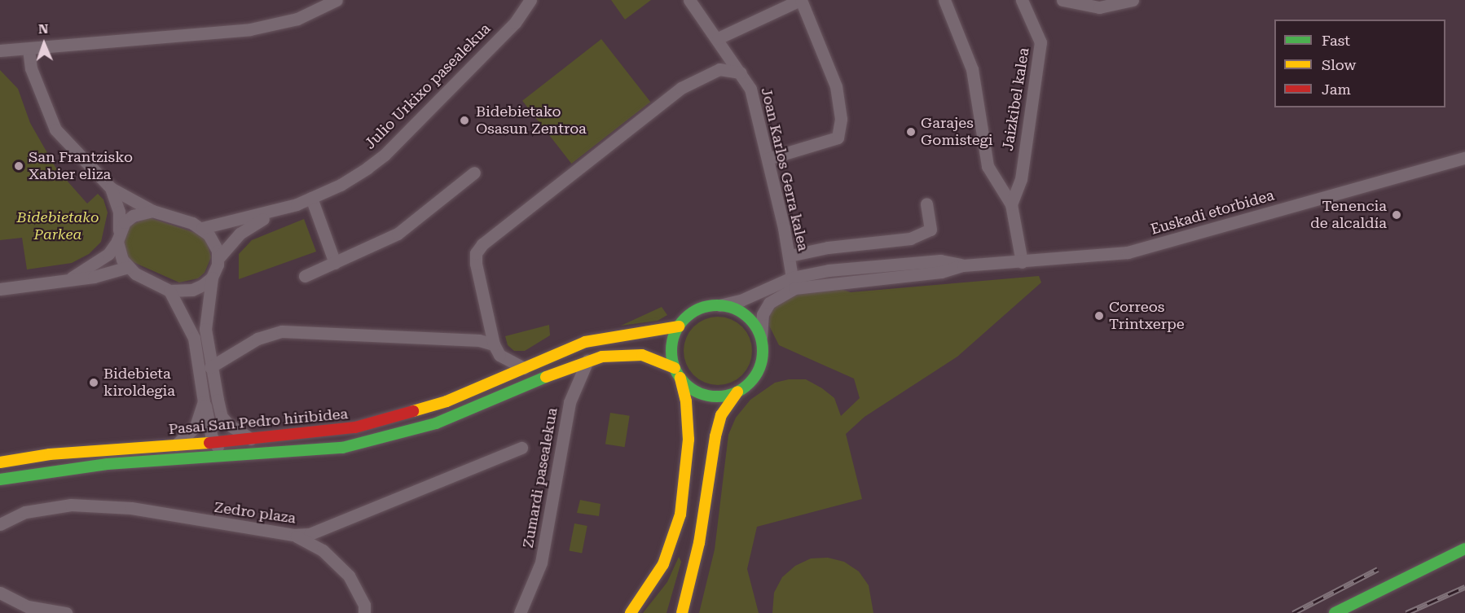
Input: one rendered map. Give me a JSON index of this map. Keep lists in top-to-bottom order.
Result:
{
  "streets": {
    "main road": ["Pasai San Pedro hiribidea"],
    "street": [
      "Julio Urkixo pasealekua",
      "Jaizkibel kalea",
      "Joan Karlos Gerra kalea",
      "Euskadi etorbidea",
      "Zumardi pasealekua",
      "Zedro plaza"
    ]
  },
  "crossings": [
    ["Joan Karlos Gerra kalea", "Euskadi etorbidea"],
    ["Euskadi etorbidea", "Pasai San Pedro hiribidea"]
  ],
  "parks": ["Bidebietako Parkea"],
  "places": [
    "Bidebietako Osasun Zentroa",
    "Garajes Gomistegi",
    "San Frantzisko Xabier eliza",
    "Tenencia de alcaldía",
    "Correos Trintxerpe",
    "Bidebieta kiroldegia"
  ],
  "legend": ["Fast", "Slow", "Jam"],
  "north": "top"
}
